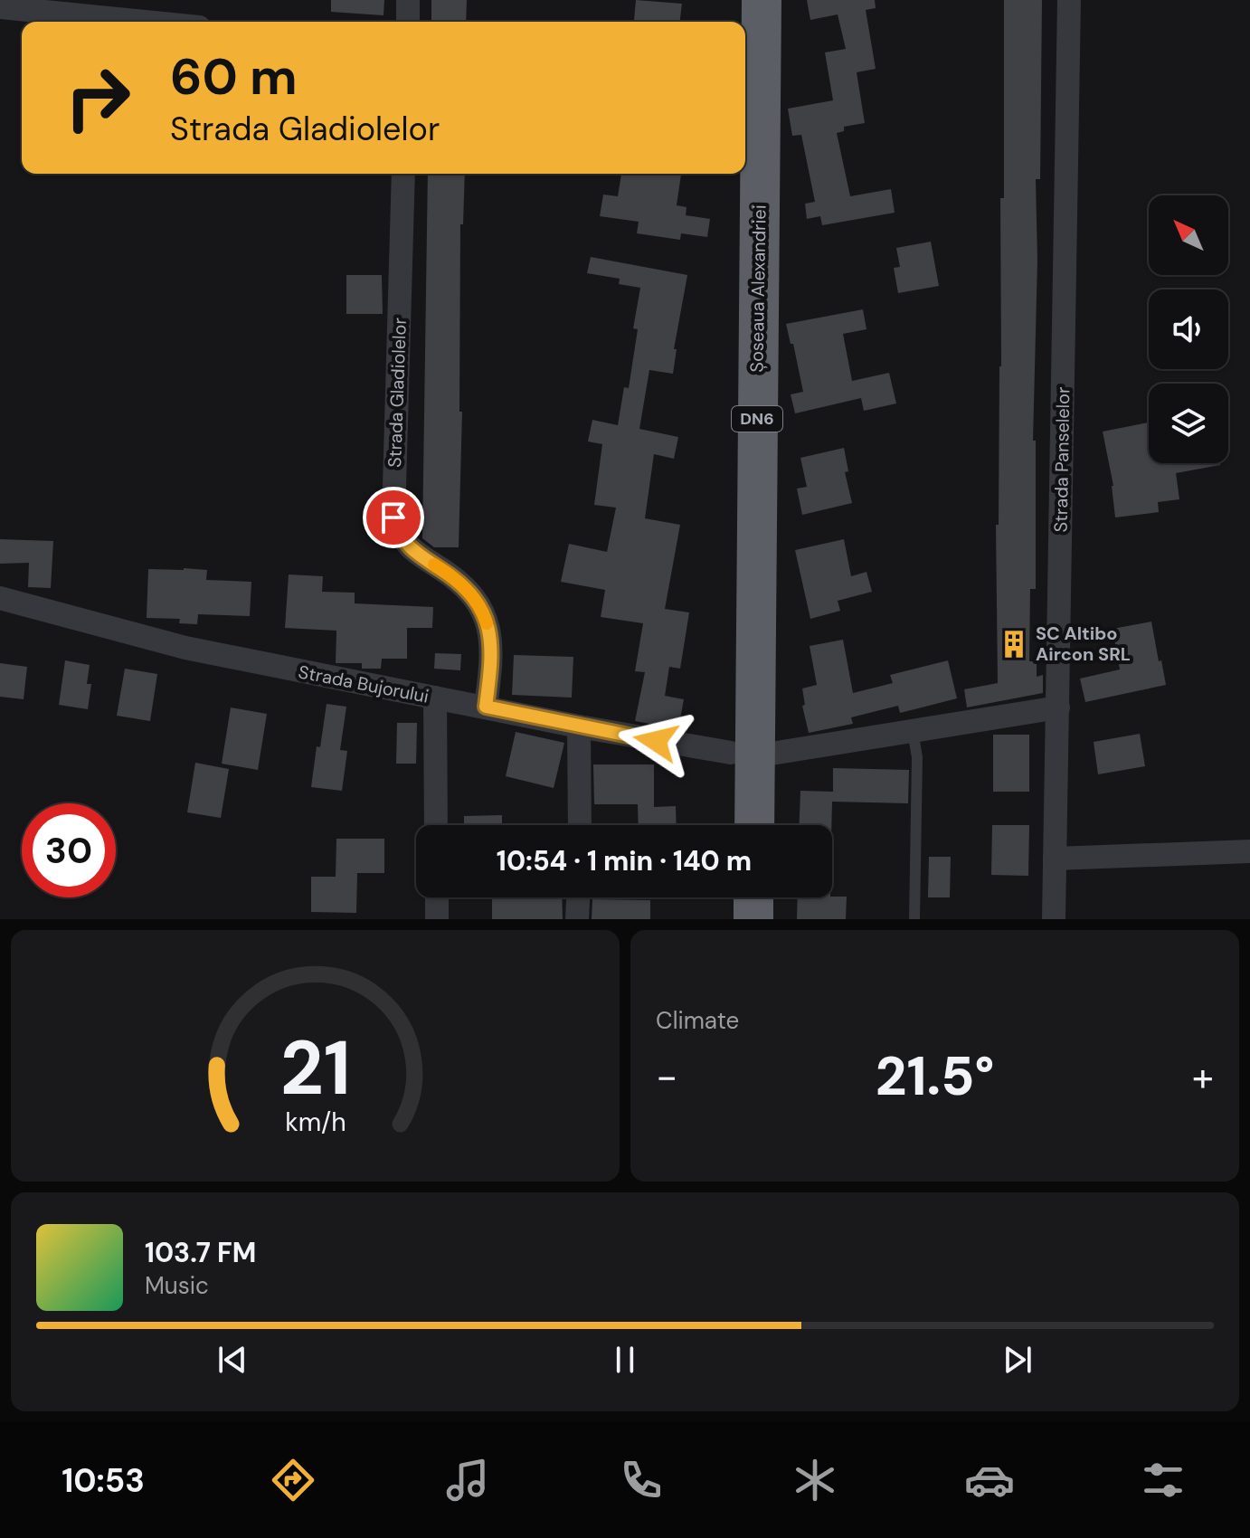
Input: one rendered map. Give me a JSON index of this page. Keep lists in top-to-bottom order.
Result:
{
  "streets": {
    "highway": ["Șoseaua Alexandriei", "DN6"],
    "street": ["Strada Gladiolelor", "Strada Panselelor", "Strada Bujorului"]
  },
  "crossings": [
    ["Șoseaua Alexandriei", "Strada Bujorului"],
    ["Strada Gladiolelor", "Strada Bujorului"],
    ["Strada Panselelor", "Strada Bujorului"]
  ],
  "places": {
    "building": ["SC Altibo Aircon SRL"]
  },
  "north": "top left",
  "page": {
    "turn": ["60 m", "Strada Gladiolelor"],
    "limit": "30",
    "trip": "10:54 · 1 min · 140 m",
    "tile": "Climate",
    "heat": ["−", "21.5°", "+"],
    "song": ["103.7 FM", "Music"],
    "tabs": "10:53",
    "gauge": ["21", "km/h"]
  }
}
